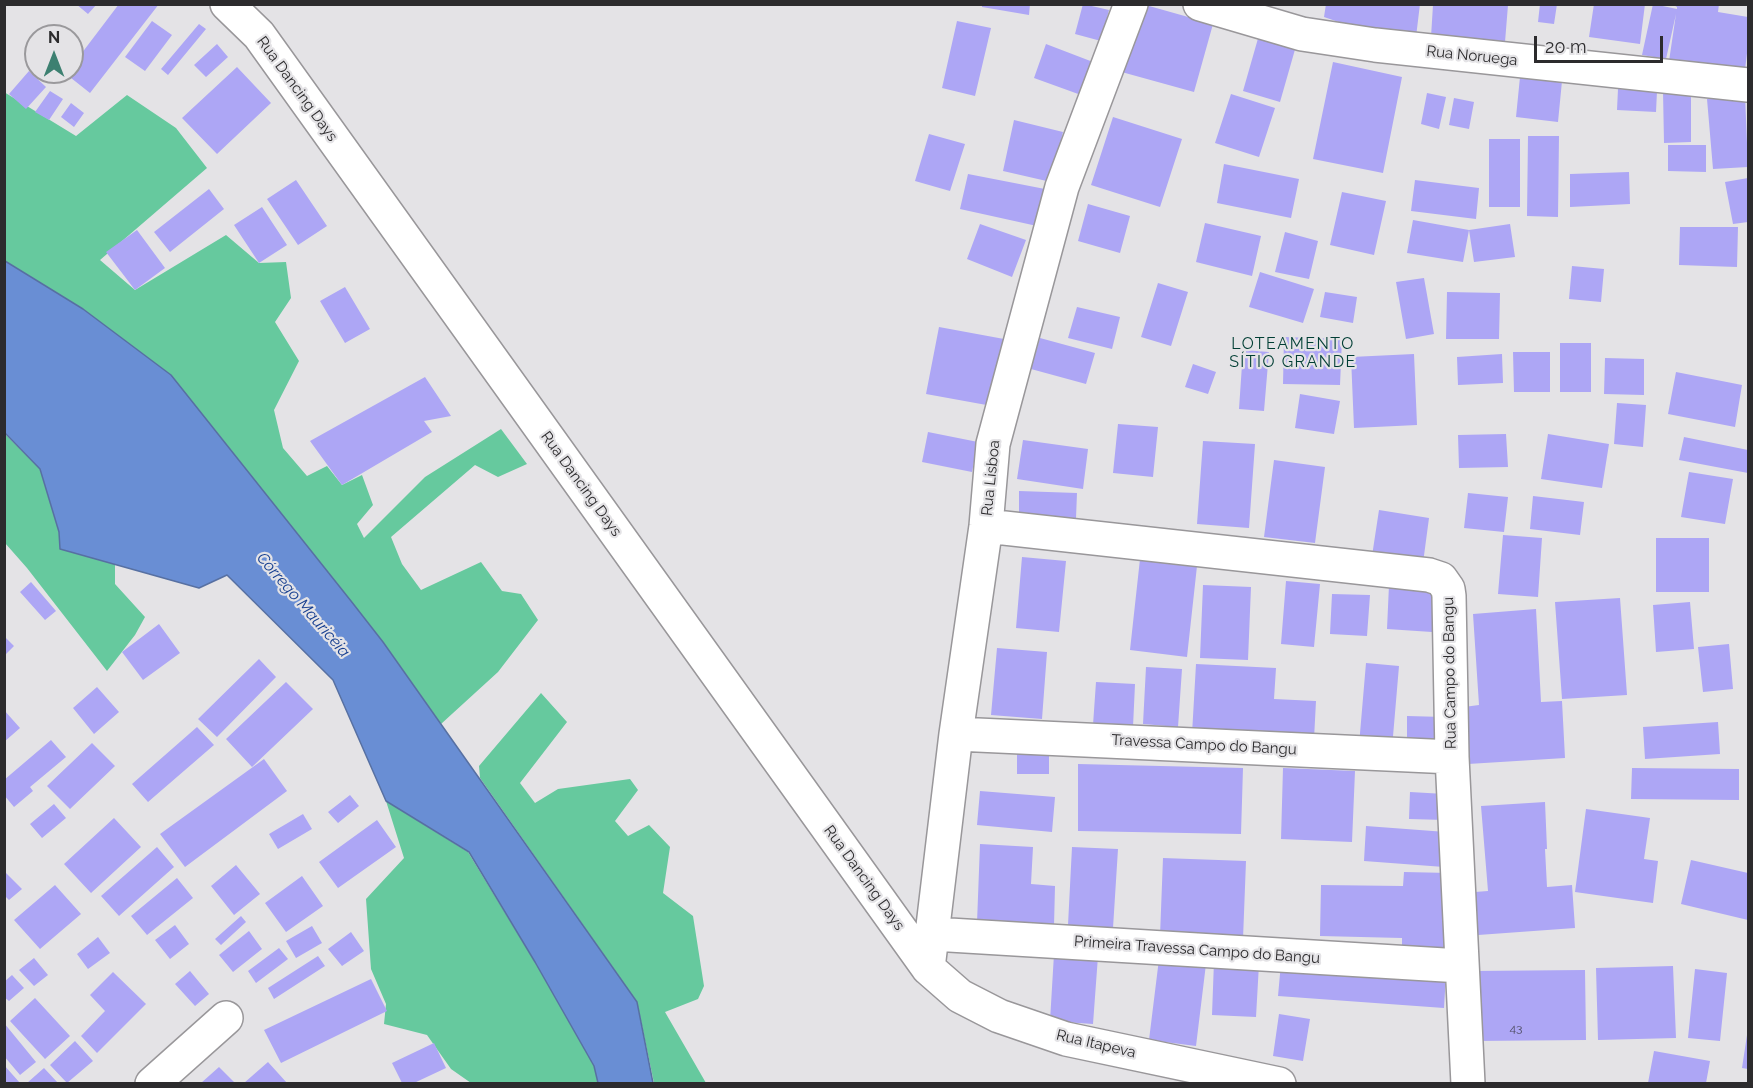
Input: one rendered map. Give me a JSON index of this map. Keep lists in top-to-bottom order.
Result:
{
  "streets": {
    "street": [
      "Rua Noruega",
      "Rua Dancing Days",
      "Rua Lisboa",
      "Rua Campo do Bangu",
      "Travessa Campo do Bangu",
      "Primeira Travessa Campo do Bangu",
      "Rua Itapeva"
    ]
  },
  "crossings": [
    ["Rua Dancing Days", "Rua Lisboa"],
    ["Rua Dancing Days", "Rua Itapeva"],
    ["Rua Lisboa", "Rua Campo do Bangu"],
    ["Rua Lisboa", "Travessa Campo do Bangu"],
    ["Rua Lisboa", "Primeira Travessa Campo do Bangu"],
    ["Rua Lisboa", "Rua Itapeva"],
    ["Rua Campo do Bangu", "Travessa Campo do Bangu"],
    ["Rua Campo do Bangu", "Primeira Travessa Campo do Bangu"]
  ],
  "districts": ["LOTEAMENTO SÍTIO GRANDE"],
  "water": ["Córrego Mauricéia"],
  "house_numbers": ["43"],
  "scale_bar": "20 m",
  "north": "top"
}
